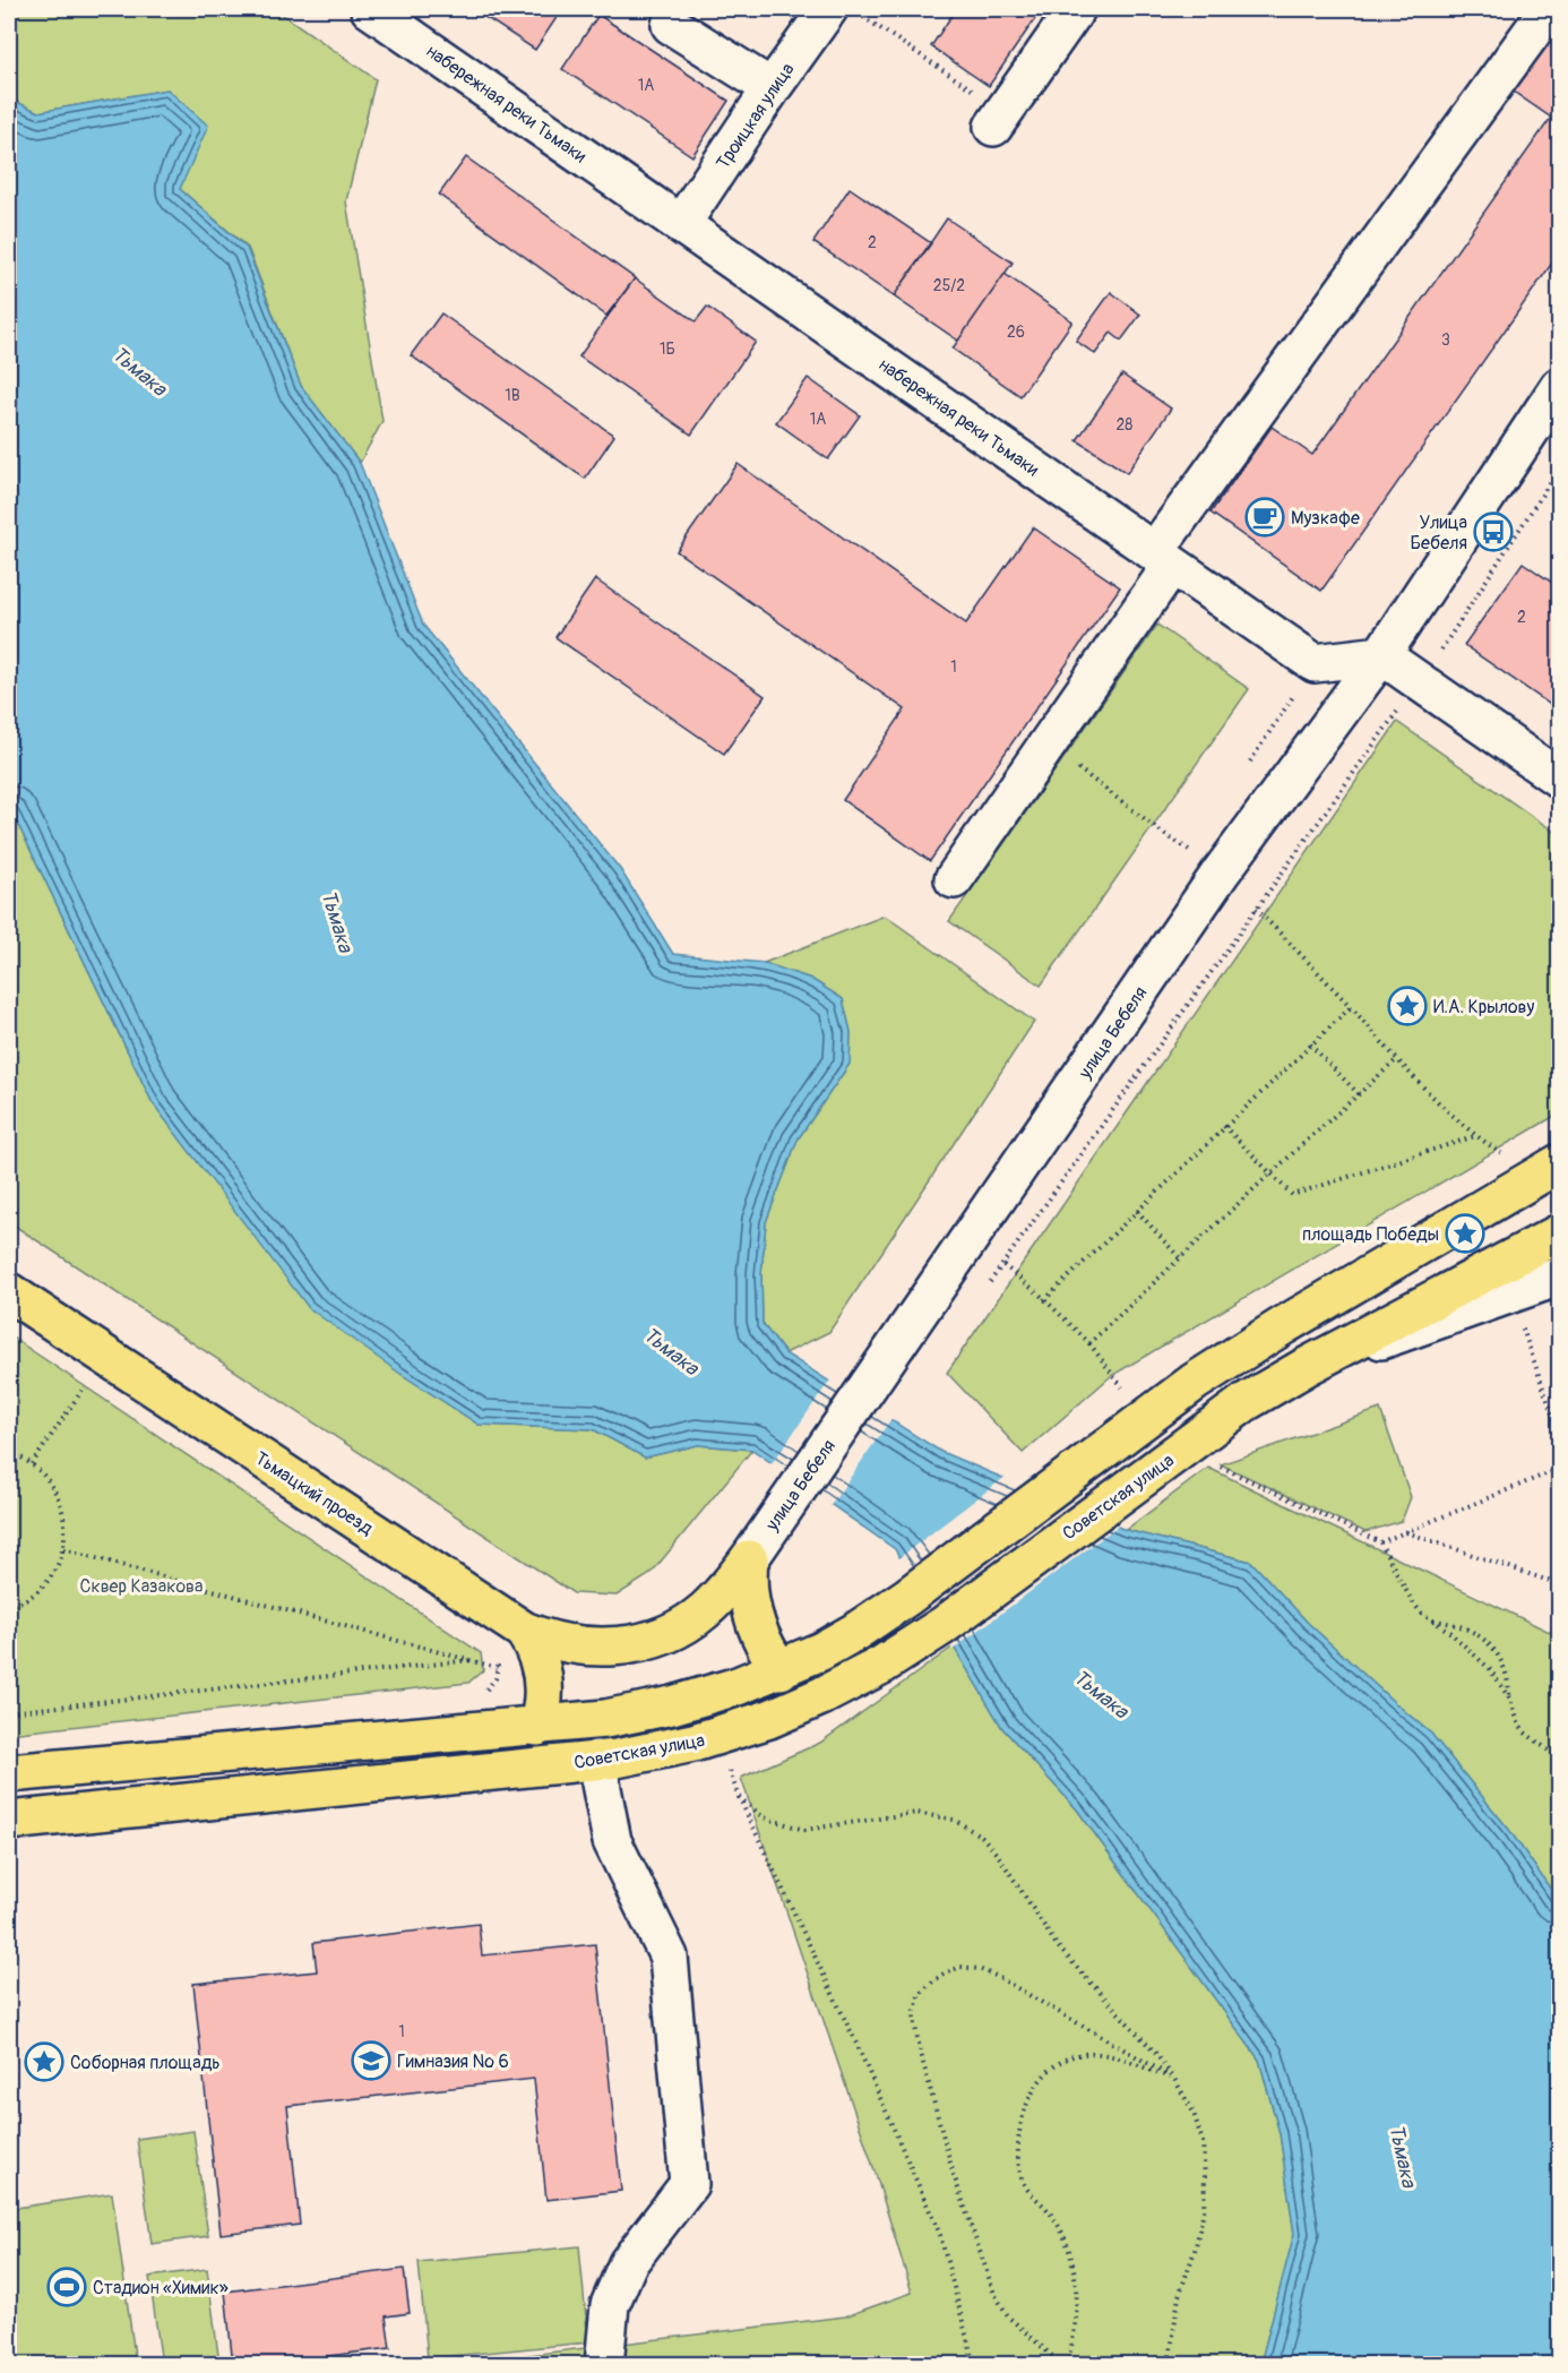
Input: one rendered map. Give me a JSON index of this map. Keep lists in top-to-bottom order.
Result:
{
  "streets": {
    "main road": ["улица Бебеля", "Тьмацкий проезд", "Советская улица"],
    "street": ["набережная реки Тьмаки", "Троицкая улица"]
  },
  "crossings": [
    ["набережная реки Тьмаки", "Троицкая улица"],
    ["набережная реки Тьмаки", "улица Бебеля"],
    ["улица Бебеля", "Тьмацкий проезд"]
  ],
  "water": ["Тьмака"],
  "parks": ["Сквер Казакова"],
  "places": {
    "cafe": ["Музкафе"],
    "bus stop": ["Улица Бебеля"],
    "place": ["И.А. Крылову", "площадь Победы", "Соборная площадь"],
    "school or university": ["Гимназия № 6"],
    "sports": ["Стадион «Химик»"]
  },
  "house_numbers": [
    "1А",
    "2",
    "25/2",
    "26",
    "3",
    "1Б",
    "1В",
    "1А",
    "28",
    "2",
    "1",
    "1"
  ]
}
